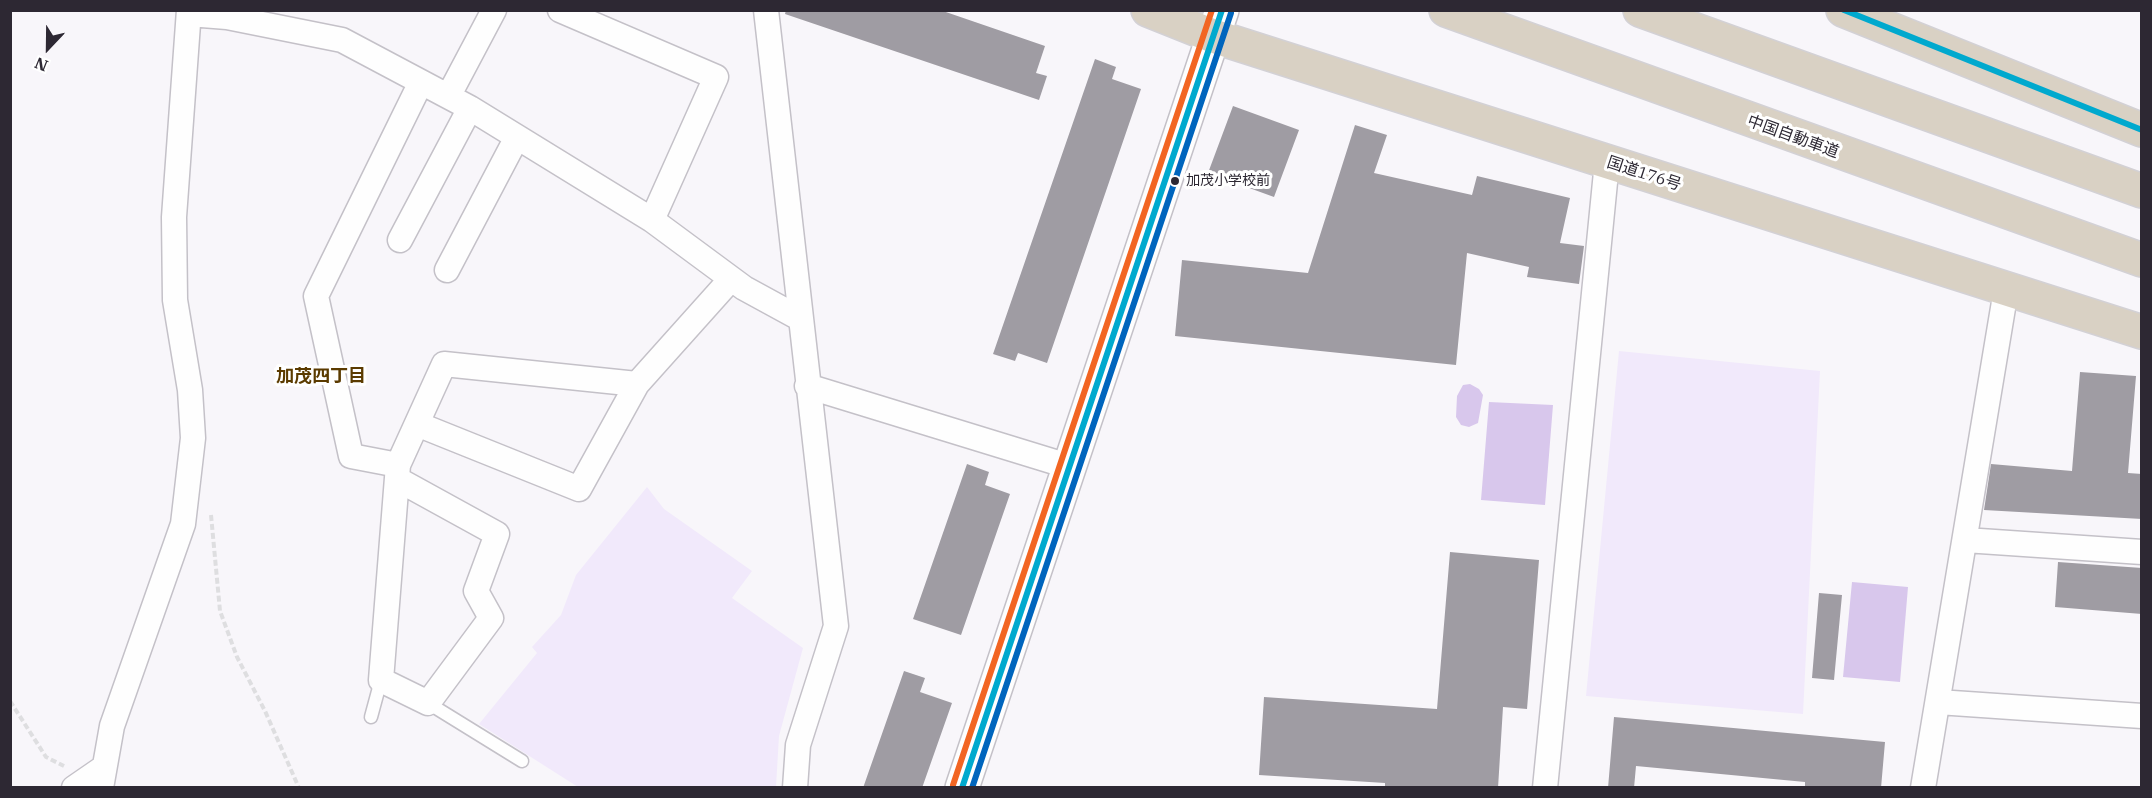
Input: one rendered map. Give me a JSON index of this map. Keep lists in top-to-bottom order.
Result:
{
  "streets": {
    "highway": ["中国自動車道", "国道176号"]
  },
  "districts": ["加茂四丁目"],
  "places": ["加茂小学校前"],
  "north": "bottom"
}
